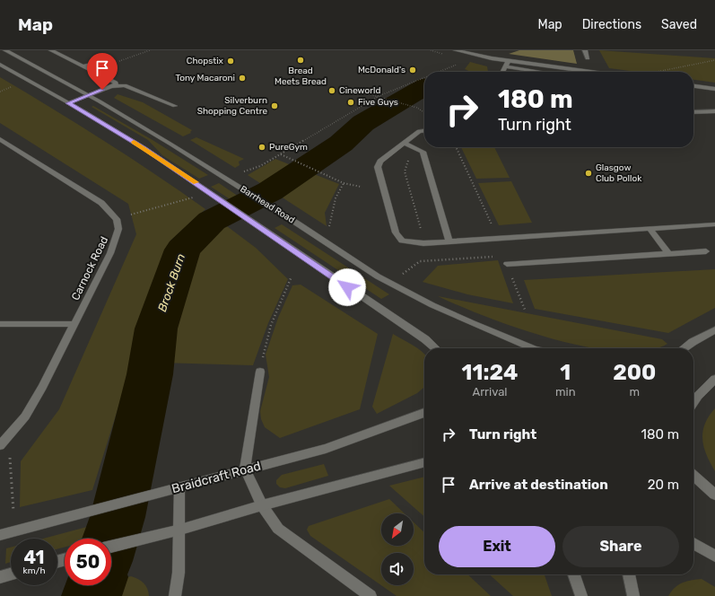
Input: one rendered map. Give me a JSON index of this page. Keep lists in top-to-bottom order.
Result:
{
  "streets": {
    "street": ["Barrhead Road", "Carnock Road", "Braidcraft Road"]
  },
  "water": ["Brock Burn"],
  "places": [
    "Bread Meets Bread",
    "Chopstix",
    "McDonald's",
    "Tony Macaroni",
    "Cineworld",
    "Five Guys",
    "Silverburn Shopping Centre",
    "PureGym",
    "Glasgow Club Pollok"
  ],
  "north": "bottom left",
  "page": {
    "header": "Map",
    "nav": ["Map", "Directions", "Saved"],
    "turn": ["180 m", "Turn right"],
    "eta": [
      "11:24",
      "Arrival",
      "1",
      "min",
      "200",
      "m"
    ],
    "list": [
      {
        "name": "Turn right",
        "value": "180 m"
      },
      {
        "name": "Arrive at destination",
        "value": "20 m"
      }
    ],
    "buttons": ["Exit", "Share"],
    "speed": "41 km/h",
    "limit": "50"
  }
}
